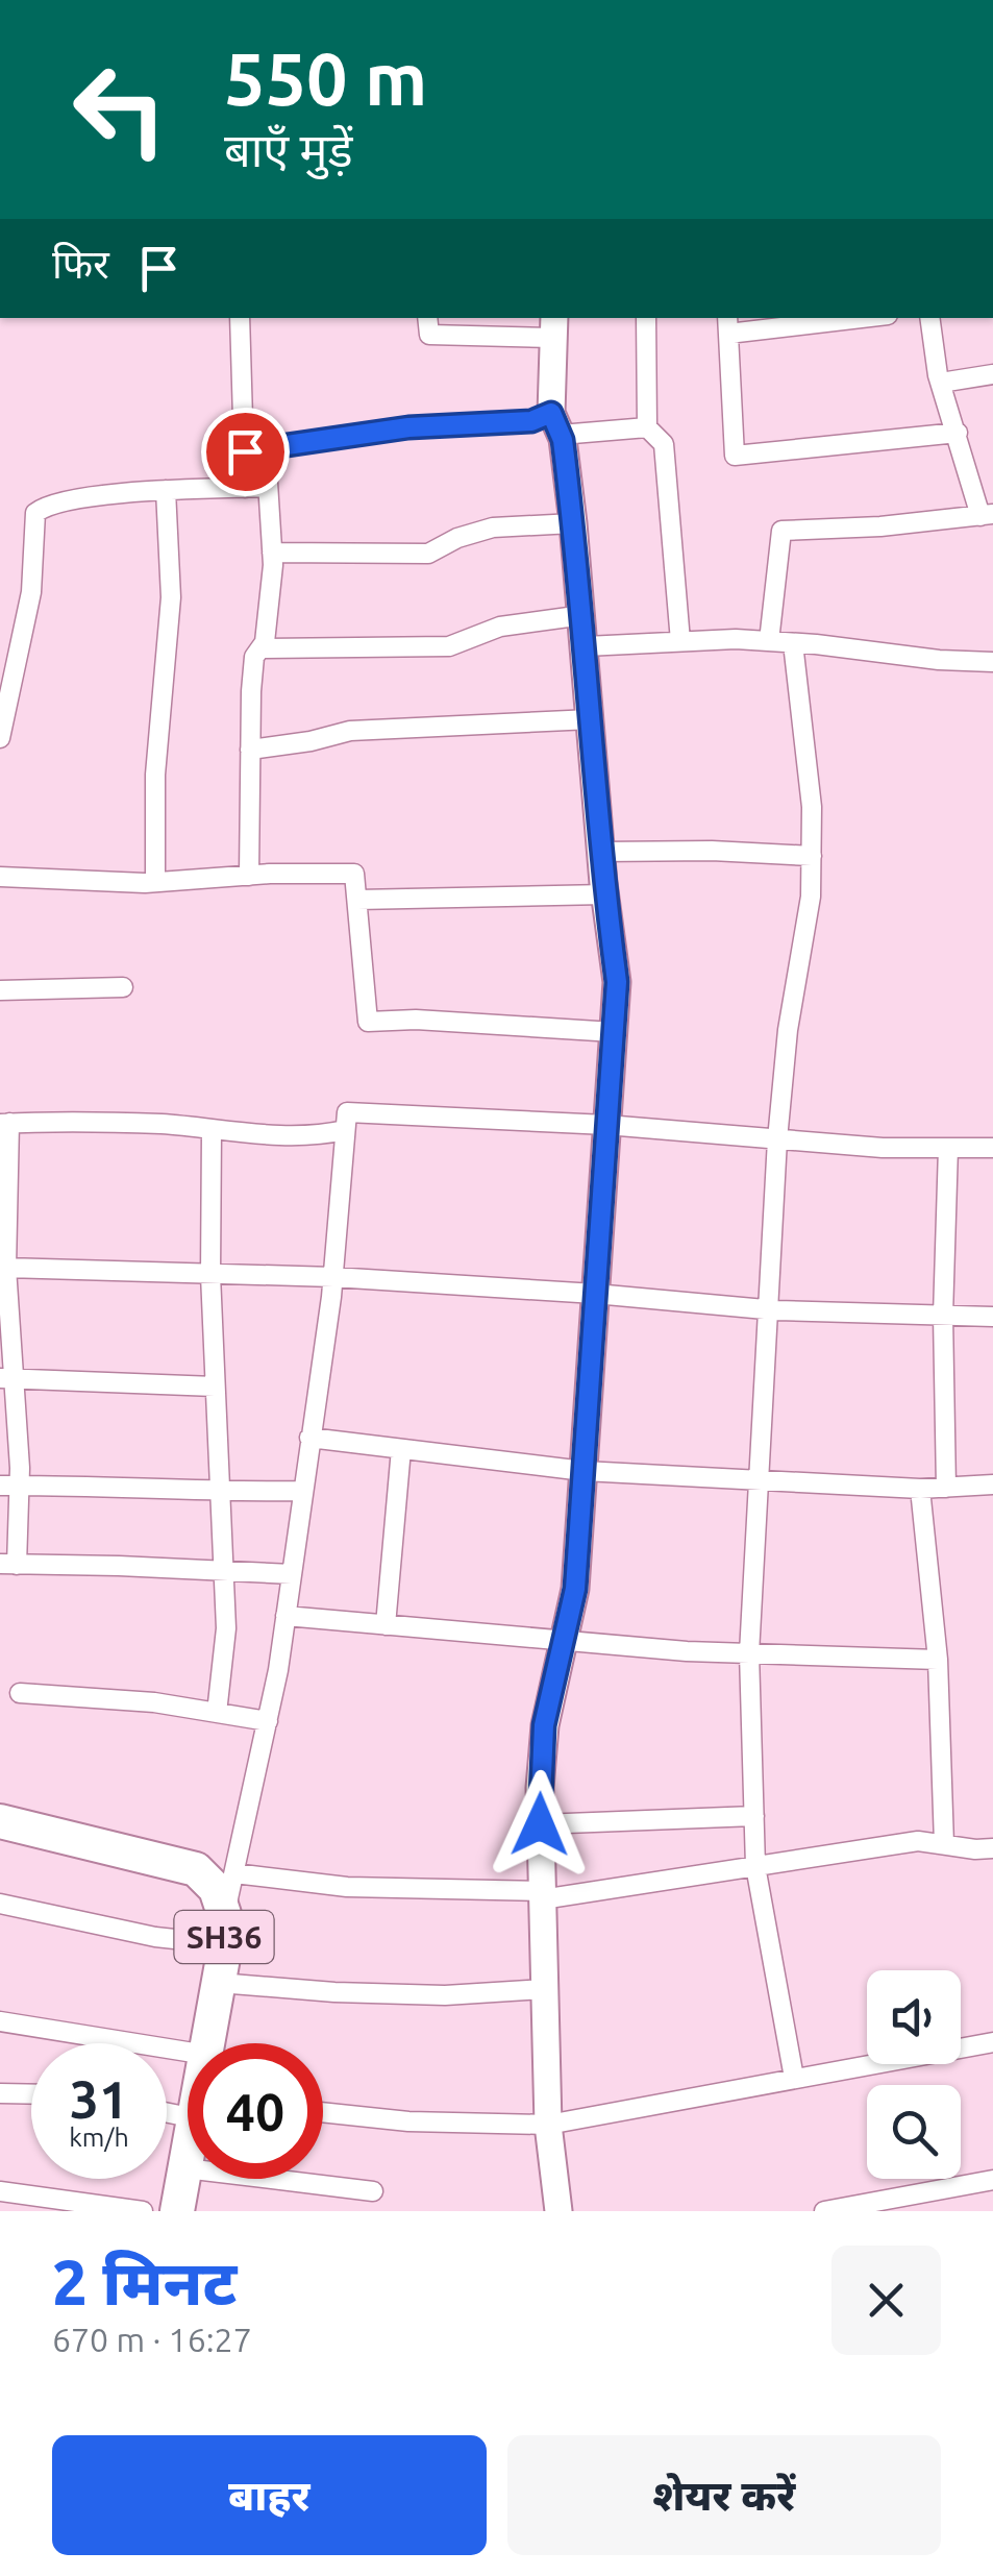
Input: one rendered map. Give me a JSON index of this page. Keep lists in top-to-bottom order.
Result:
{
  "streets": {
    "highway": ["SH36"]
  },
  "page": {
    "turn": ["550 m", "बाएँ मुड़ें"],
    "then": "फिर",
    "speed": "31 km/h",
    "limit": "40",
    "heading": ["2 मिनट", "670 m · 16:27"],
    "buttons": ["बाहर", "शेयर करें"]
  }
}
